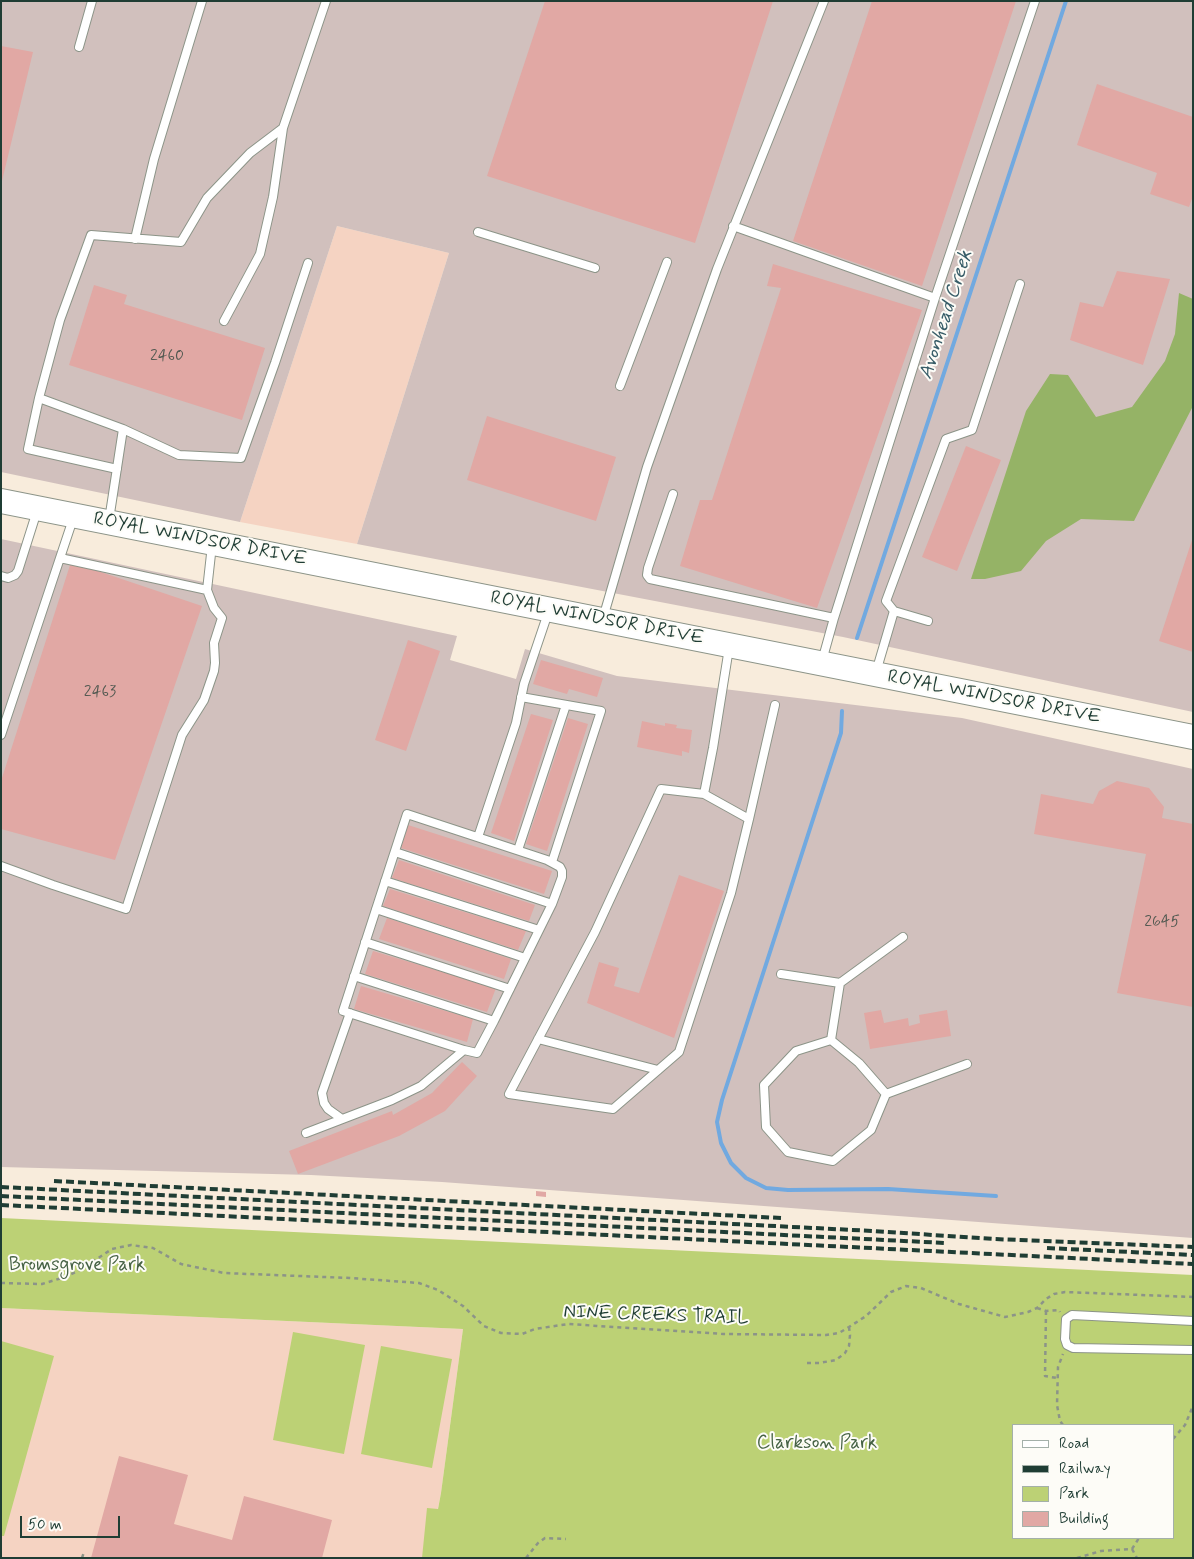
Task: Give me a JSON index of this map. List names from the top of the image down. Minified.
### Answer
{"streets":{"main road":["ROYAL WINDSOR DRIVE"],"path":["NINE CREEKS TRAIL"]},"water":["Avonhead Creek"],"parks":["Bromsgrove Park","Clarkson Park"],"house_numbers":["2460","2463","2645"],"legend":["Road","Railway","Park","Building"],"scale_bar":"50 m"}
